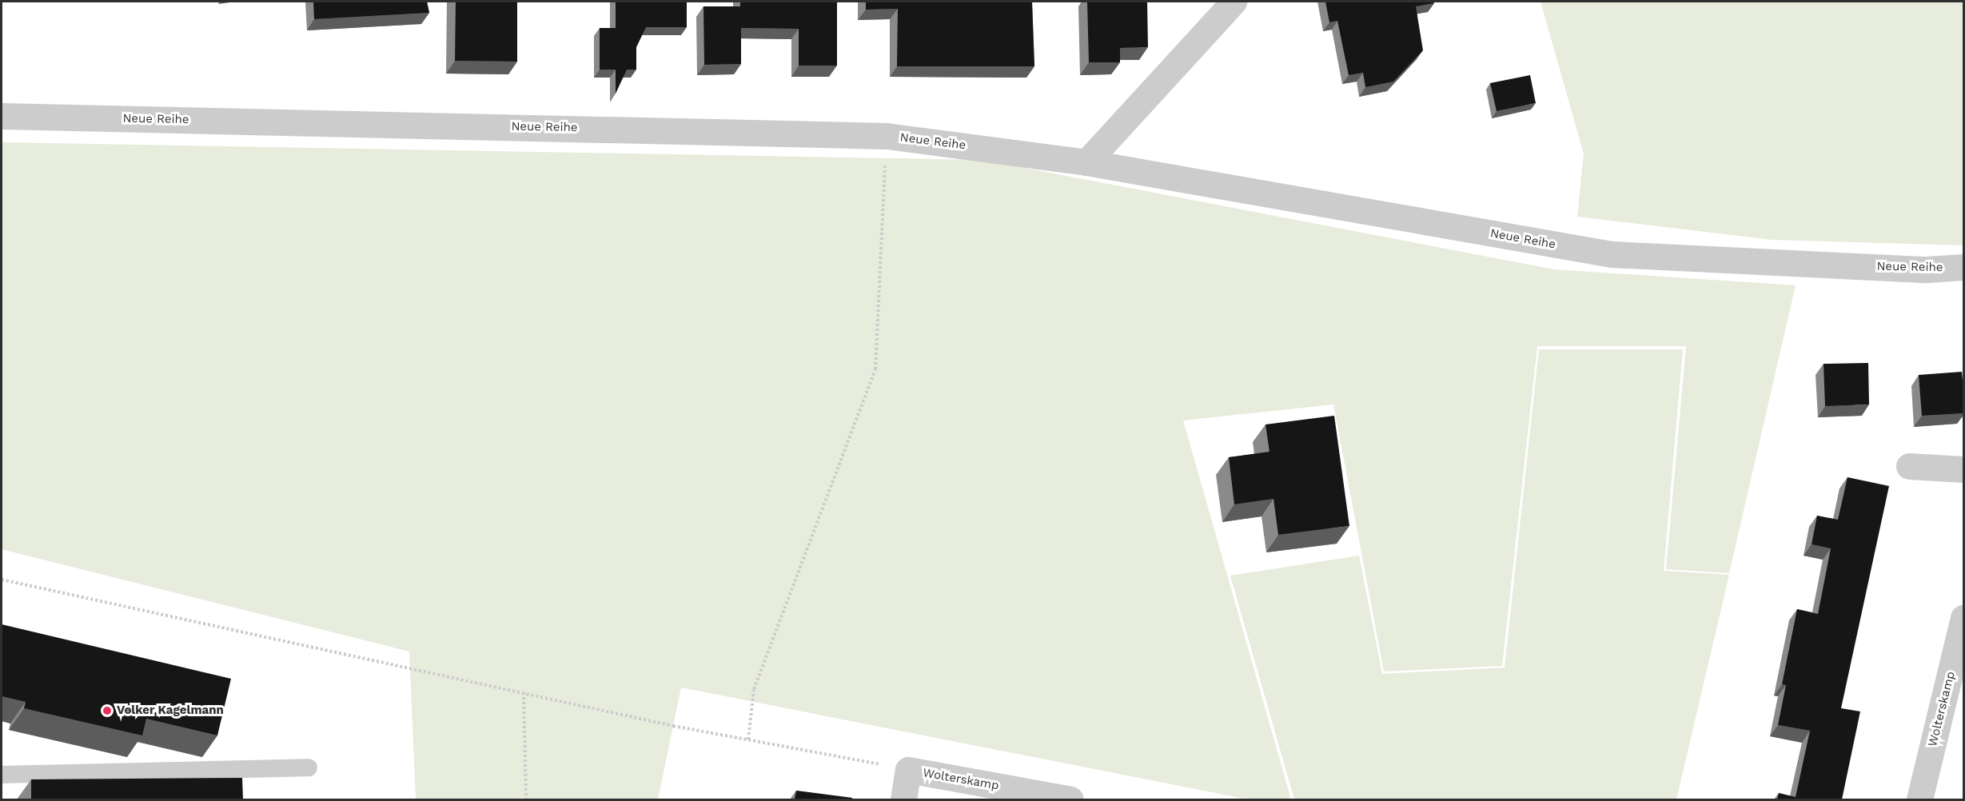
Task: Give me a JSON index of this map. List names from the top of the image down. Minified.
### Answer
{"streets":{"street":["Neue Reihe","Wolterskamp"]},"places":["Volker Kagelmann"]}
